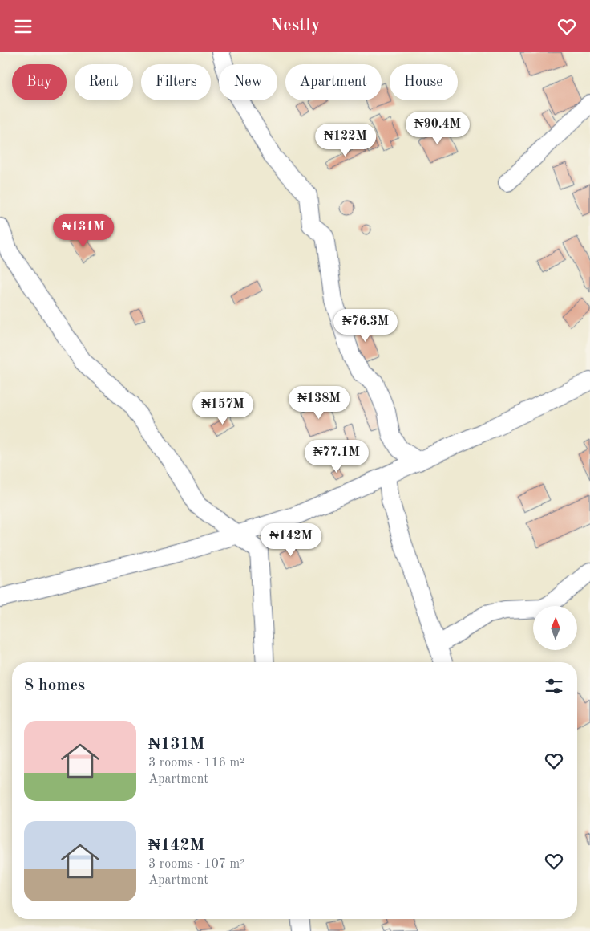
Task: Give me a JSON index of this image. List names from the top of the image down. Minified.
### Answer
{"north":"top","page":{"header":"Nestly","chip":["Buy","Rent","Filters","New","Apartment","House"],"price":["₦90.4M","₦122M","₦131M","₦76.3M","₦138M","₦157M","₦77.1M","₦142M"],"heading":"8 homes","list":[{"name":"₦131M","note":"3 rooms · 116 m² · Apartment"},{"name":"₦142M","note":"3 rooms · 107 m² · Apartment"}]}}
